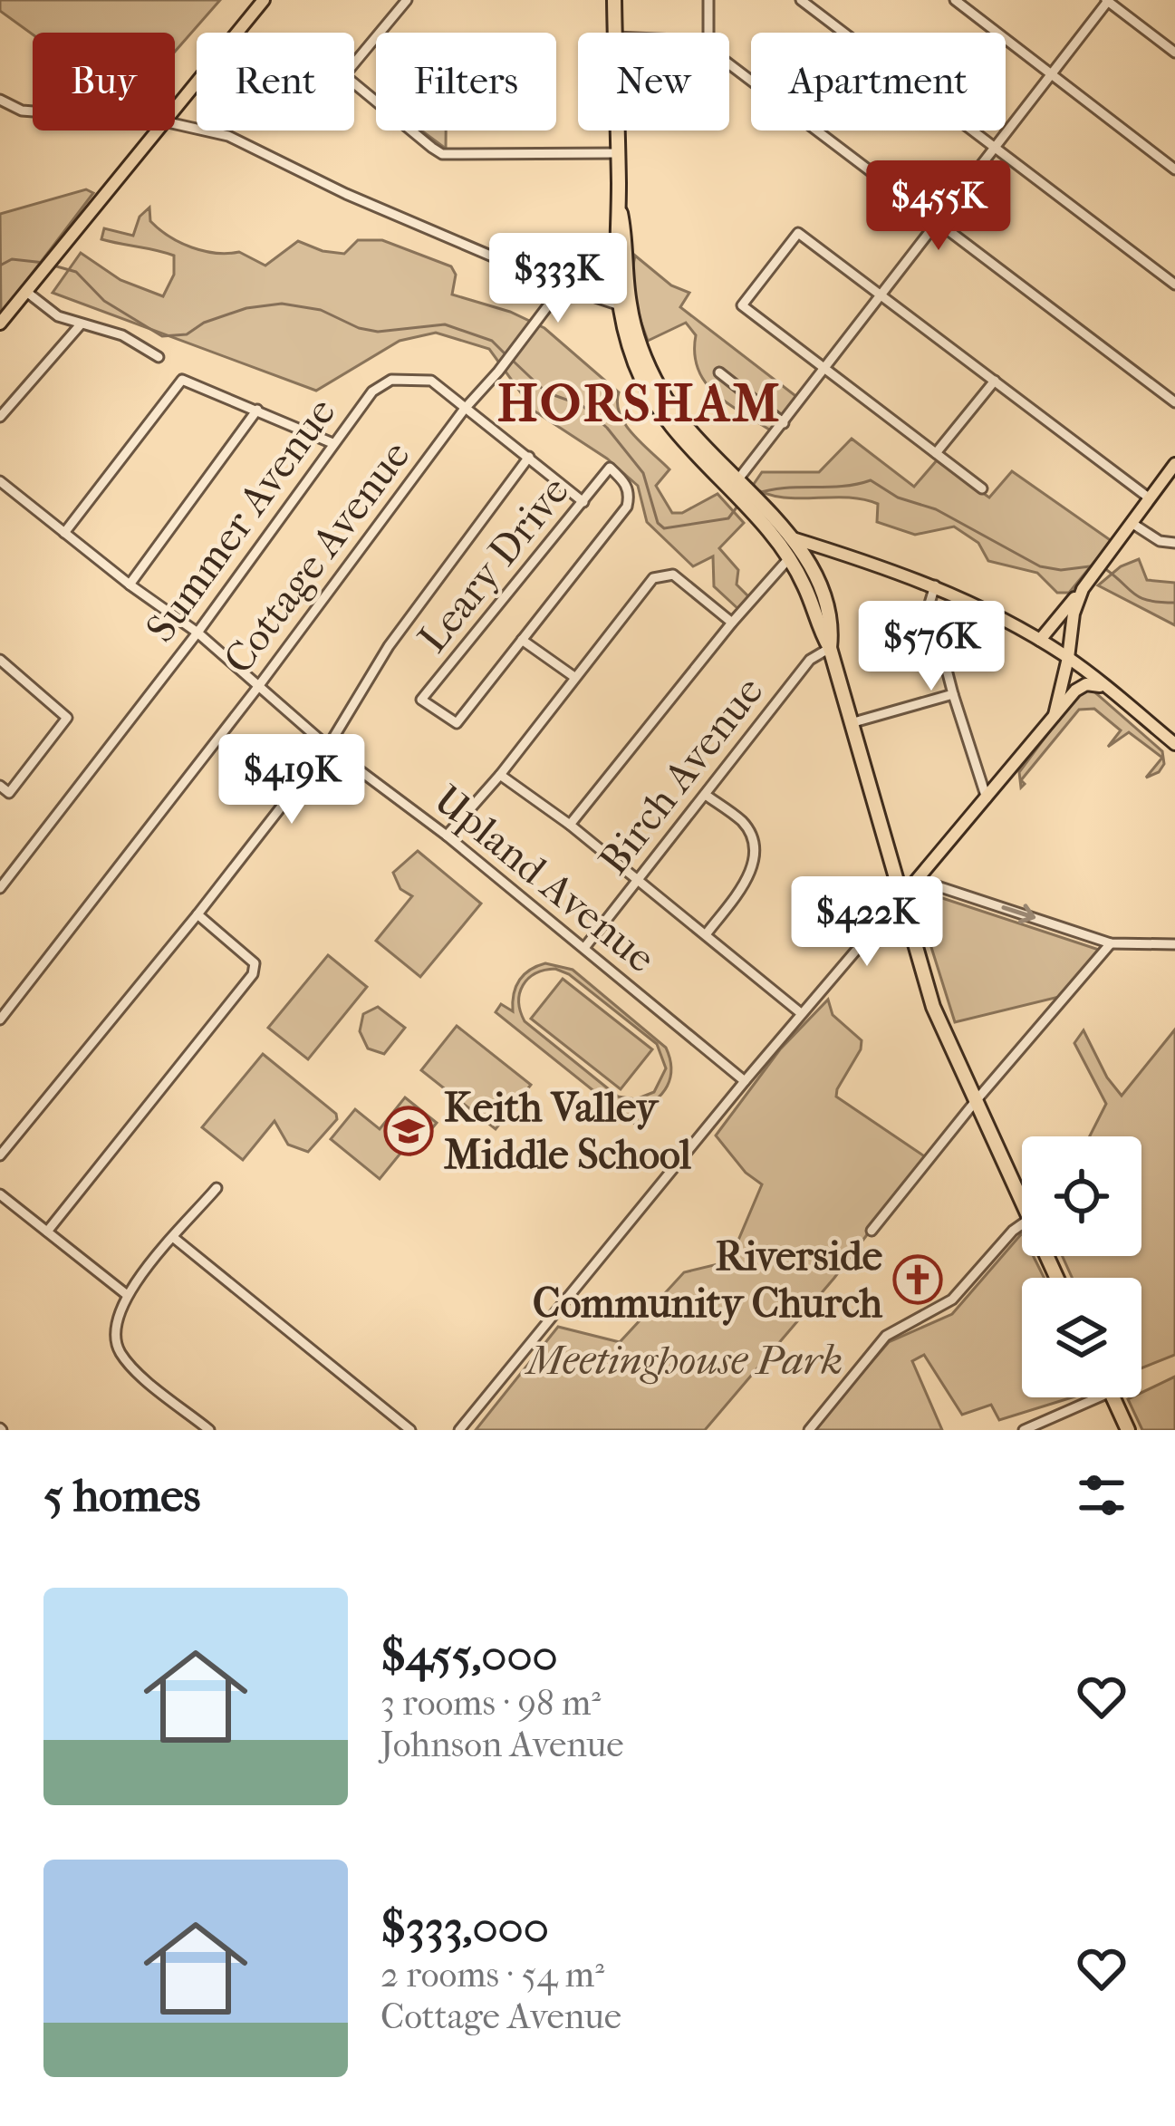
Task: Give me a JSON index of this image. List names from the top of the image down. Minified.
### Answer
{"streets":{"street":["Summer Avenue","Cottage Avenue","Leary Drive","Birch Avenue","Upland Avenue"]},"crossings":[["Summer Avenue","Cottage Avenue"],["Summer Avenue","Leary Drive"],["Summer Avenue","Upland Avenue"],["Cottage Avenue","Upland Avenue"],["Birch Avenue","Upland Avenue"]],"districts":["HORSHAM"],"parks":["Meetinghouse Park"],"places":{"school or university":["Keith Valley Middle School"],"church":["Riverside Community Church"]},"page":{"chip":["Buy","Rent","Filters","New","Apartment"],"price":["$455K","$333K","$576K","$419K","$422K"],"heading":"5 homes","list":[{"name":"$455,000","note":"3 rooms · 98 m² · Johnson Avenue"},{"name":"$333,000","note":"2 rooms · 54 m² · Cottage Avenue"}]}}
